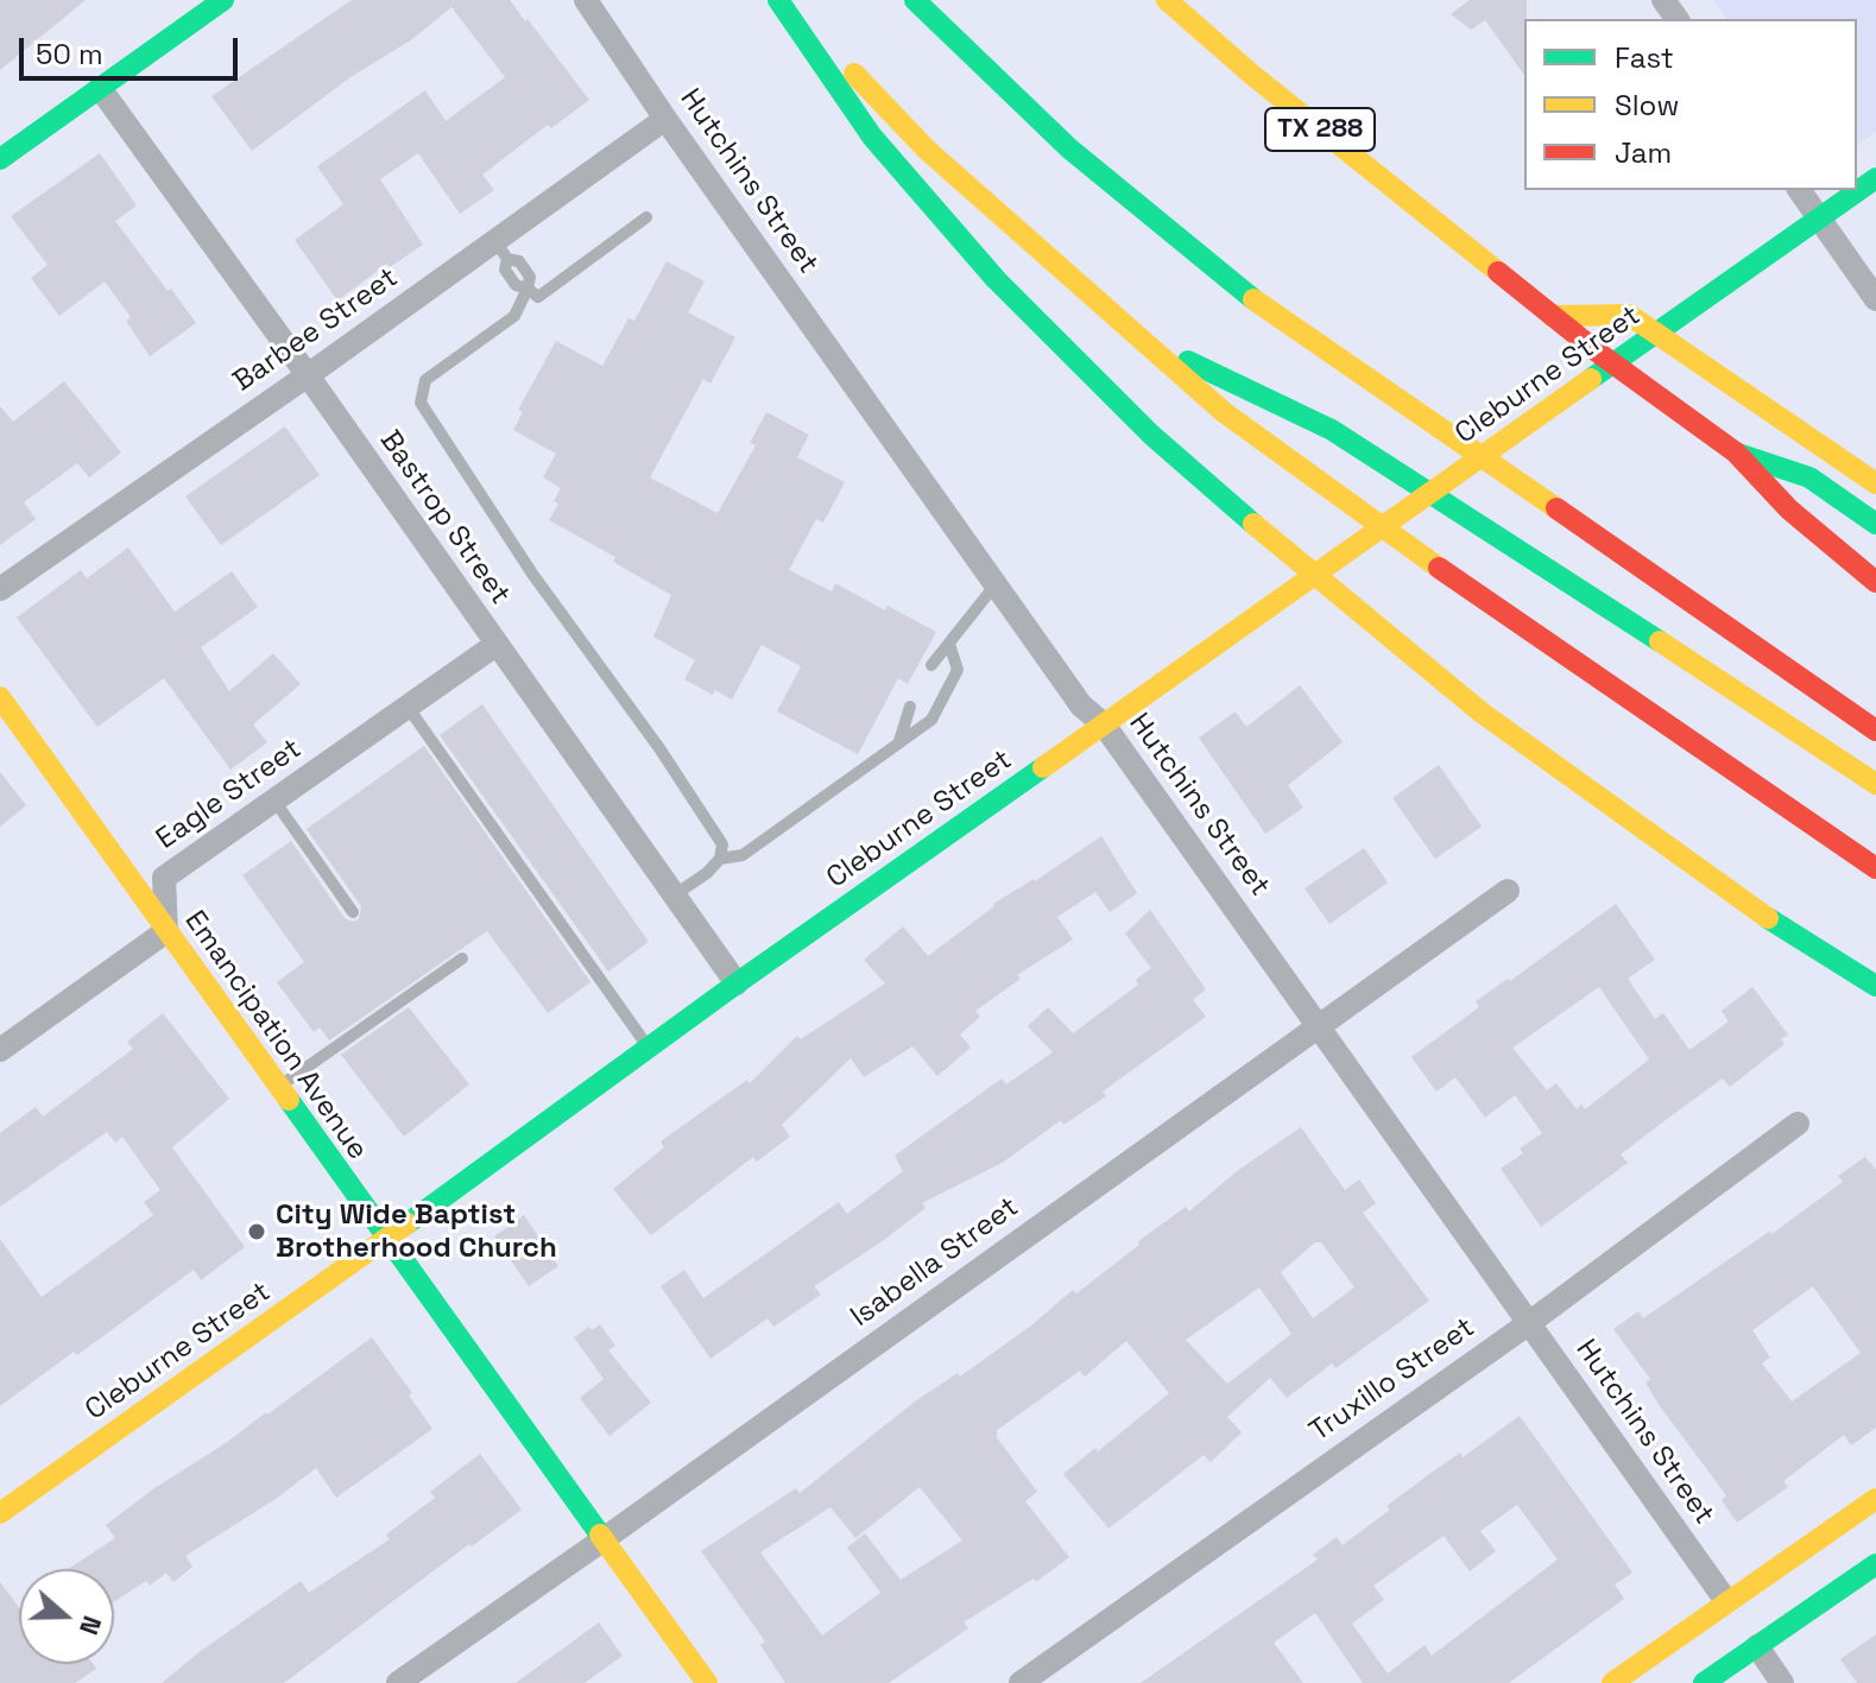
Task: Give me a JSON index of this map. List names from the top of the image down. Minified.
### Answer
{"streets":{"main road":["TX 288","Cleburne Street","Emancipation Avenue"],"street":["Hutchins Street","Barbee Street","Bastrop Street","Eagle Street","Isabella Street","Truxillo Street"]},"crossings":[["Hutchins Street","Barbee Street"],["Hutchins Street","Cleburne Street"],["Hutchins Street","Isabella Street"],["Hutchins Street","Truxillo Street"],["Barbee Street","Bastrop Street"],["Cleburne Street","Bastrop Street"],["Cleburne Street","Emancipation Avenue"],["Bastrop Street","Eagle Street"],["Eagle Street","Emancipation Avenue"],["Emancipation Avenue","Isabella Street"]],"places":["City Wide Baptist Brotherhood Church"],"legend":["Fast","Slow","Jam"],"scale_bar":"50 m","north":"right"}
